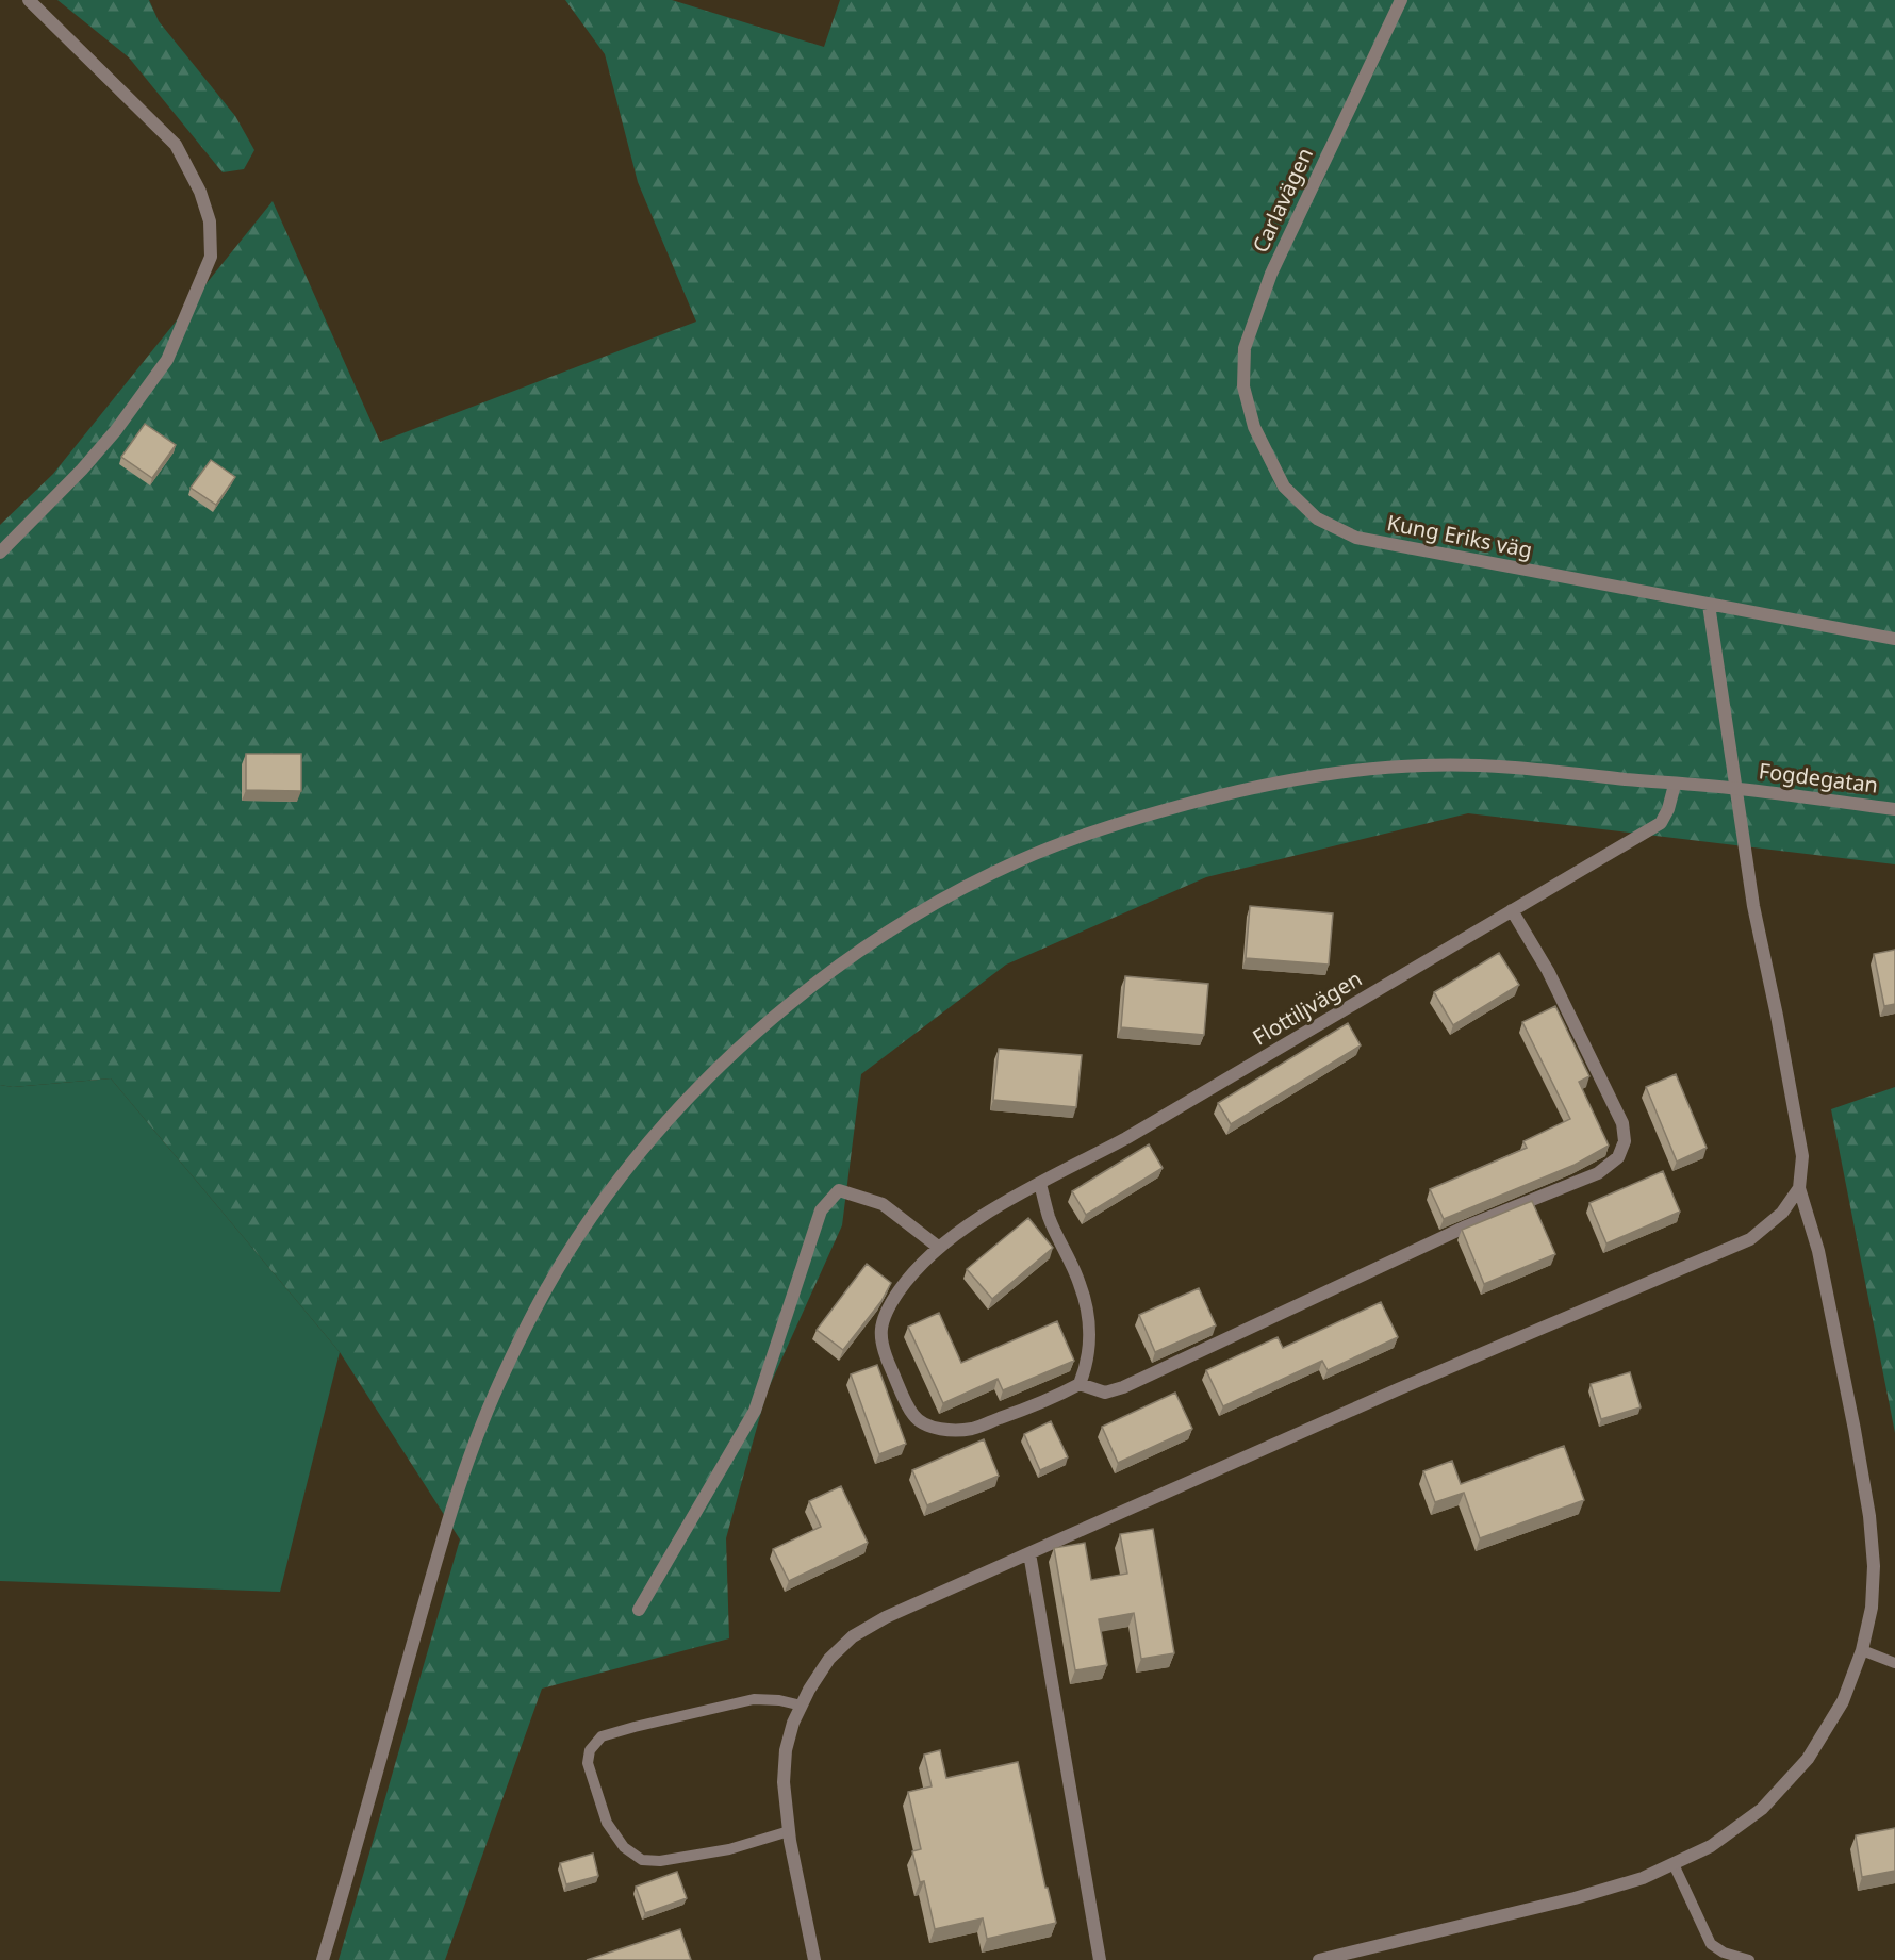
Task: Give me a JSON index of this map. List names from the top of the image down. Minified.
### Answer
{"streets":{"street":["Carlavägen","Kung Eriks väg","Fogdegatan","Flottiljvägen"]},"crossings":[["Carlavägen","Kung Eriks väg"],["Fogdegatan","Flottiljvägen"]]}
